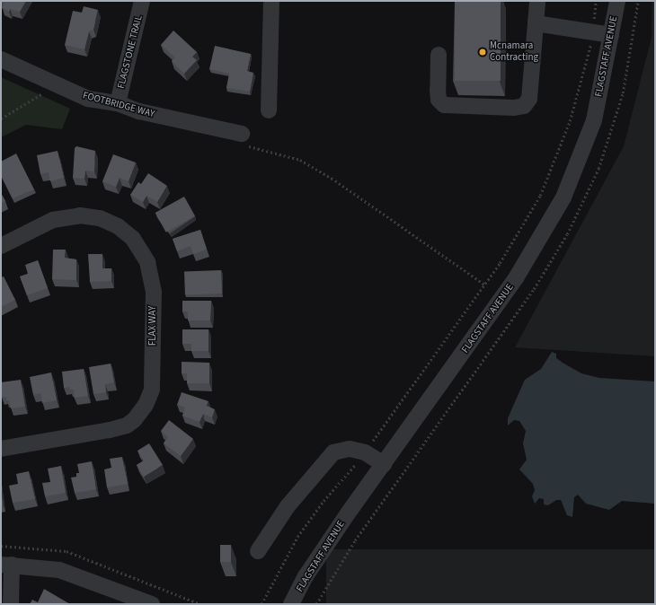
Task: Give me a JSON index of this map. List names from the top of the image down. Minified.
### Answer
{"streets":{"street":["FLAGSTONE TRAIL","FLAGSTAFF AVENUE","FOOTBRIDGE WAY","FLAX WAY"]},"crossings":[["FLAGSTONE TRAIL","FOOTBRIDGE WAY"]],"places":["Mcnamara Contracting"]}
